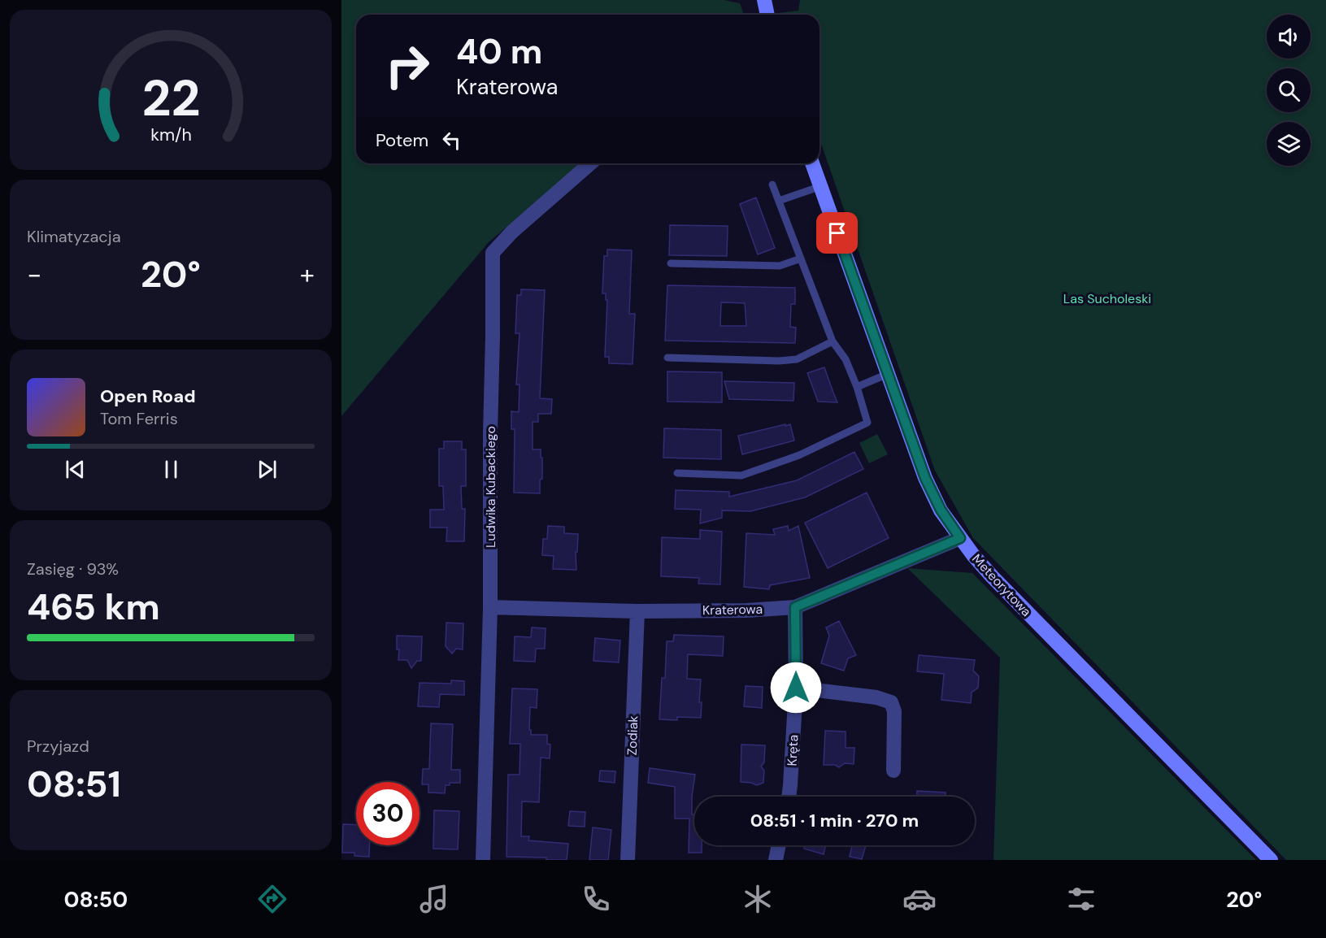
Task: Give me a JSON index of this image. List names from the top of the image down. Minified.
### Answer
{"streets":{"street":["Ludwika Kubackiego","Meteorytowa","Kraterowa","Zodiak","Kręta"]},"crossings":[["Ludwika Kubackiego","Kraterowa"],["Meteorytowa","Kraterowa"],["Kraterowa","Zodiak"],["Kraterowa","Kręta"]],"parks":["Las Sucholeski"],"page":{"turn":["40 m","Kraterowa"],"then":"Potem","tile":["Klimatyzacja",["Zasięg · 93%","465 km"],["Przyjazd","08:51"]],"heat":["−","20°","+"],"song":["Open Road","Tom Ferris"],"limit":"30","trip":"08:51 · 1 min · 270 m","tabs":["08:50","20°"],"gauge":["22","km/h"]}}
